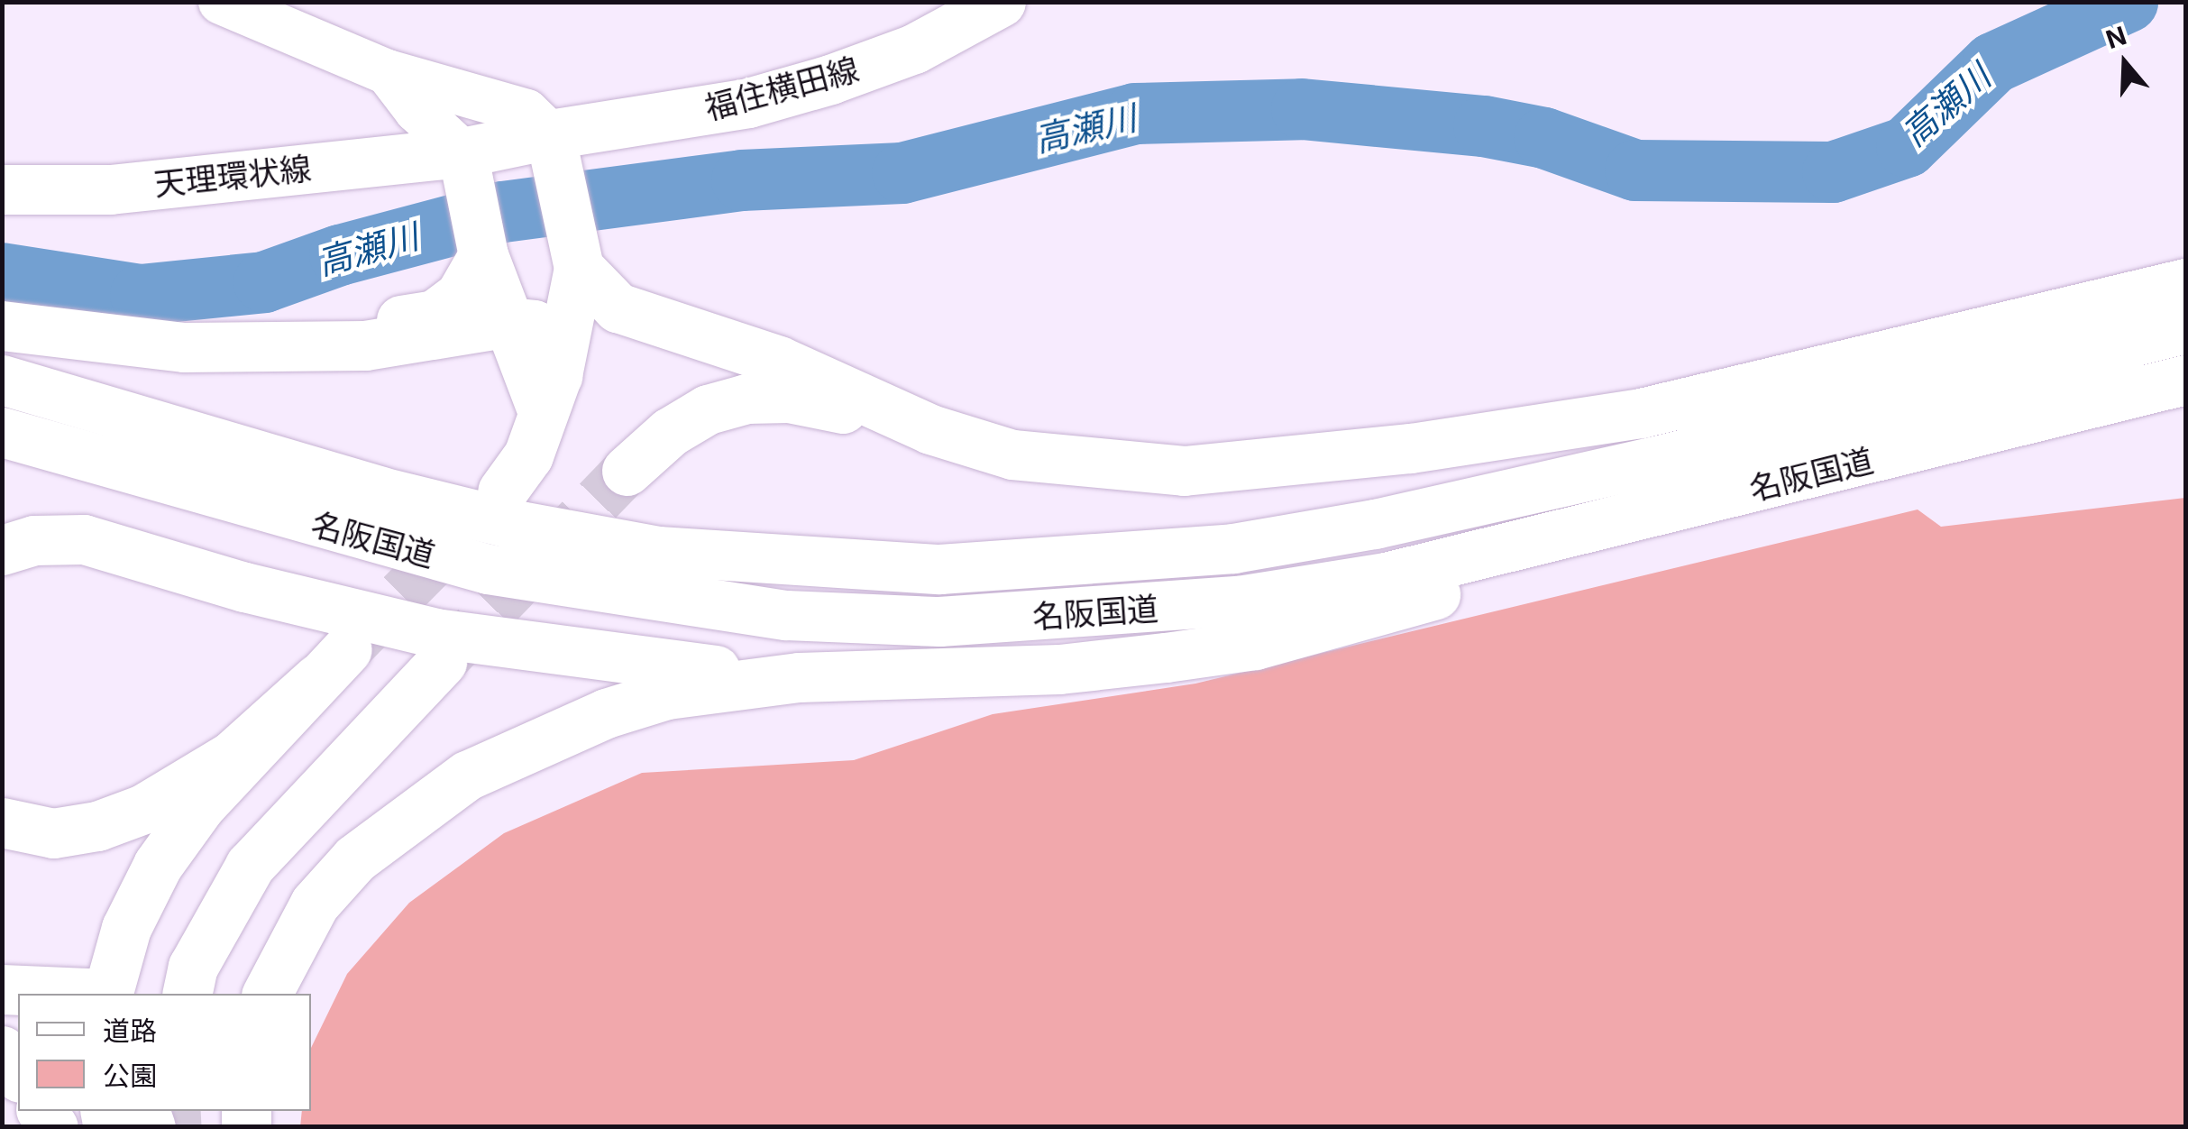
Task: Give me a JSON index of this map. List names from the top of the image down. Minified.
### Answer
{"streets":{"main road":["福住横田線","天理環状線","名阪国道"]},"crossings":[["福住横田線","天理環状線"]],"water":["高瀬川"],"legend":["道路","公園"],"north":"top"}
